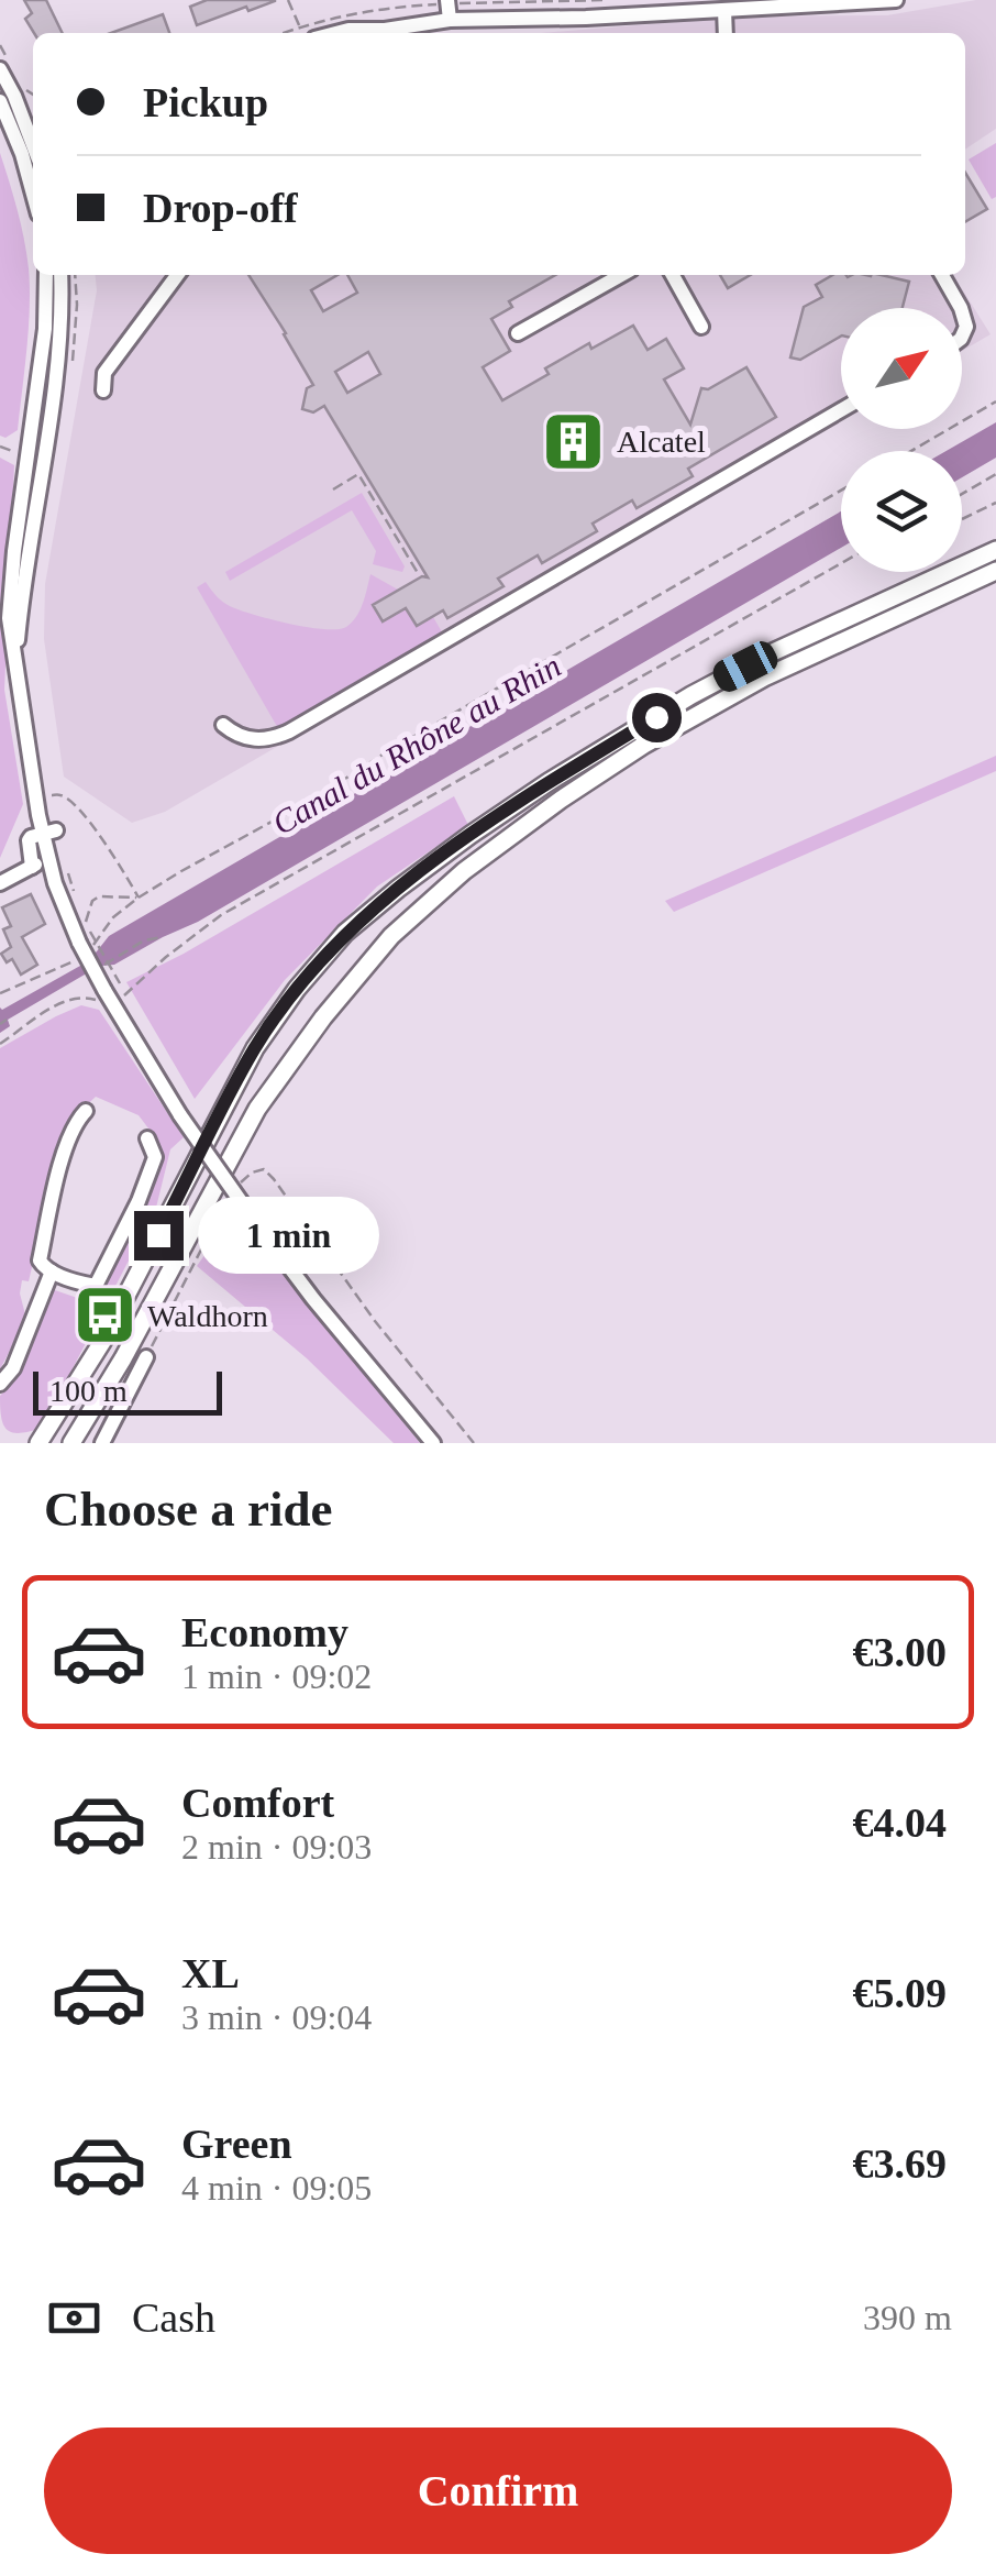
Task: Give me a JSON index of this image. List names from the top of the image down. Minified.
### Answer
{"water":["Canal du Rhône au Rhin"],"places":{"building":["Alcatel"],"bus stop":["Waldhorn"]},"scale_bar":"100 m","north":"top right","page":{"banner":["Pickup","Drop-off"],"bubble":"1 min","scale":"100 m","heading":"Choose a ride","list":[{"name":"Economy","note":"1 min · 09:02","value":"€3.00"},{"name":"Comfort","note":"2 min · 09:03","value":"€4.04"},{"name":"XL","note":"3 min · 09:04","value":"€5.09"},{"name":"Green","note":"4 min · 09:05","value":"€3.69"}],"pay":["Cash","390 m"],"buttons":"Confirm"}}
